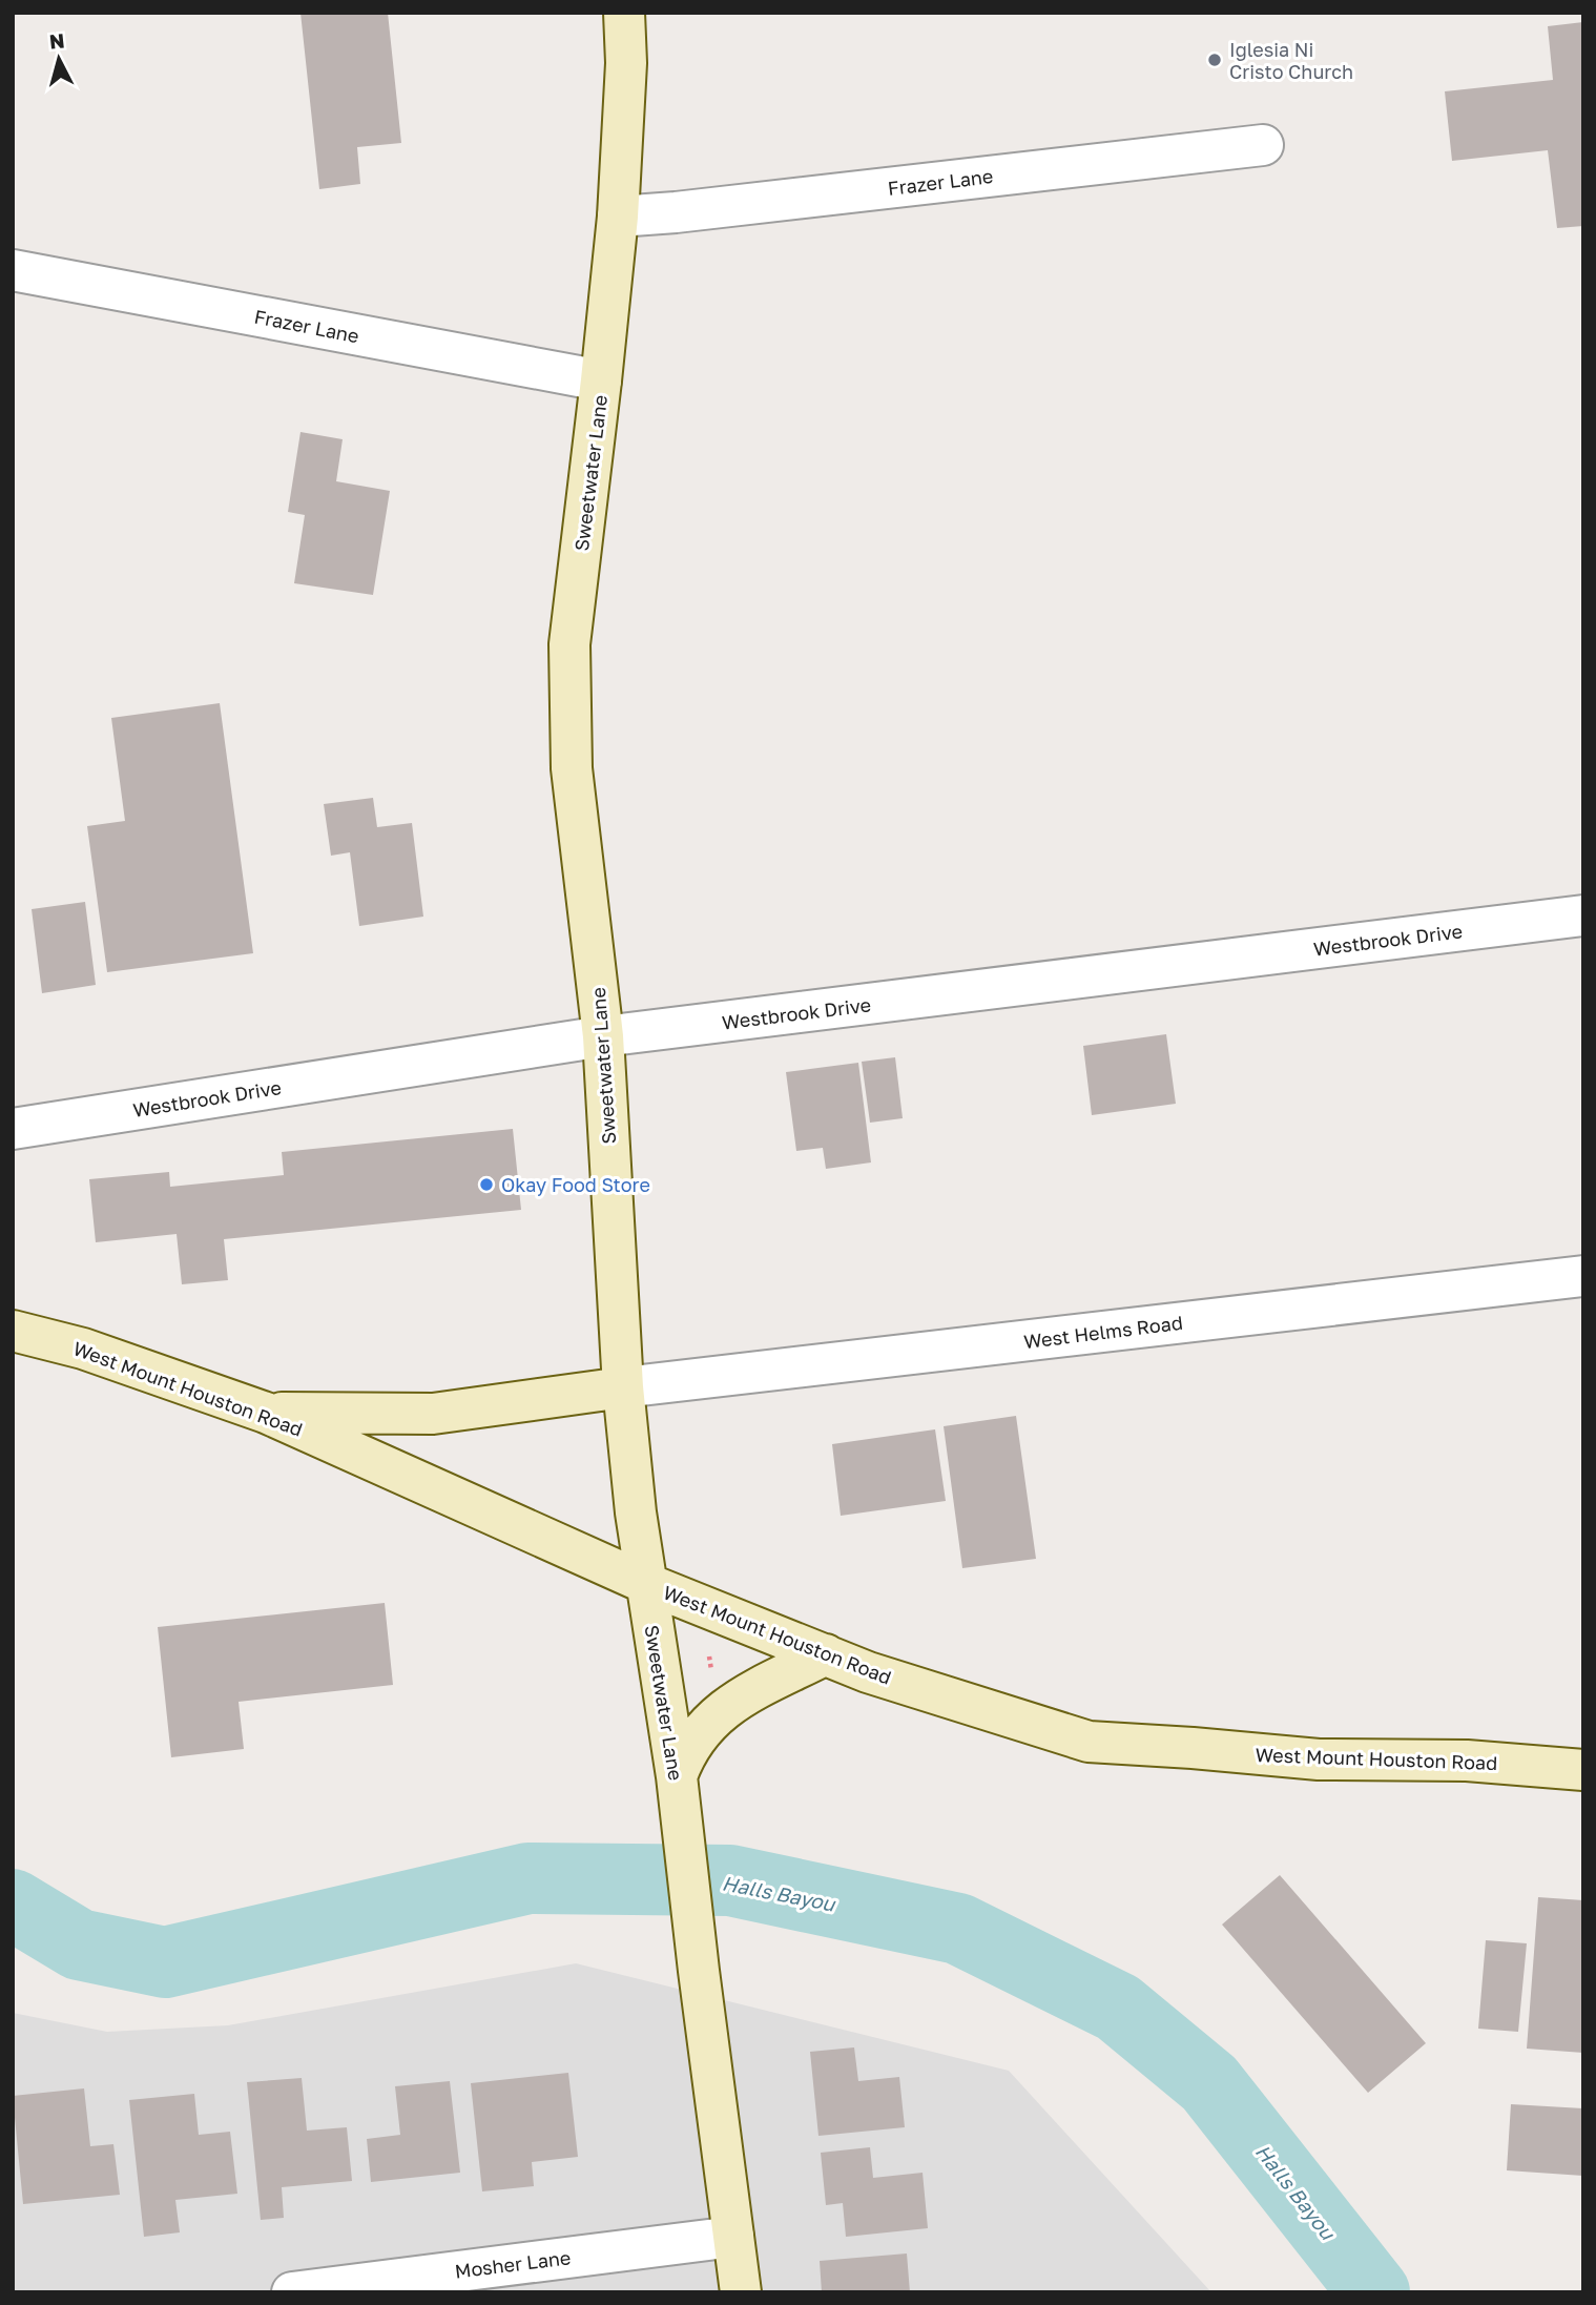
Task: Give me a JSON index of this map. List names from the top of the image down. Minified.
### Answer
{"streets":{"street":["Frazer Lane","Sweetwater Lane","Westbrook Drive","West Helms Road","West Mount Houston Road","Mosher Lane"]},"crossings":[["Frazer Lane","Sweetwater Lane"],["Sweetwater Lane","Westbrook Drive"],["Sweetwater Lane","West Helms Road"],["Sweetwater Lane","West Mount Houston Road"],["Sweetwater Lane","Mosher Lane"]],"water":["Halls Bayou"],"places":["Iglesia Ni Cristo Church","Okay Food Store"],"north":"top"}
